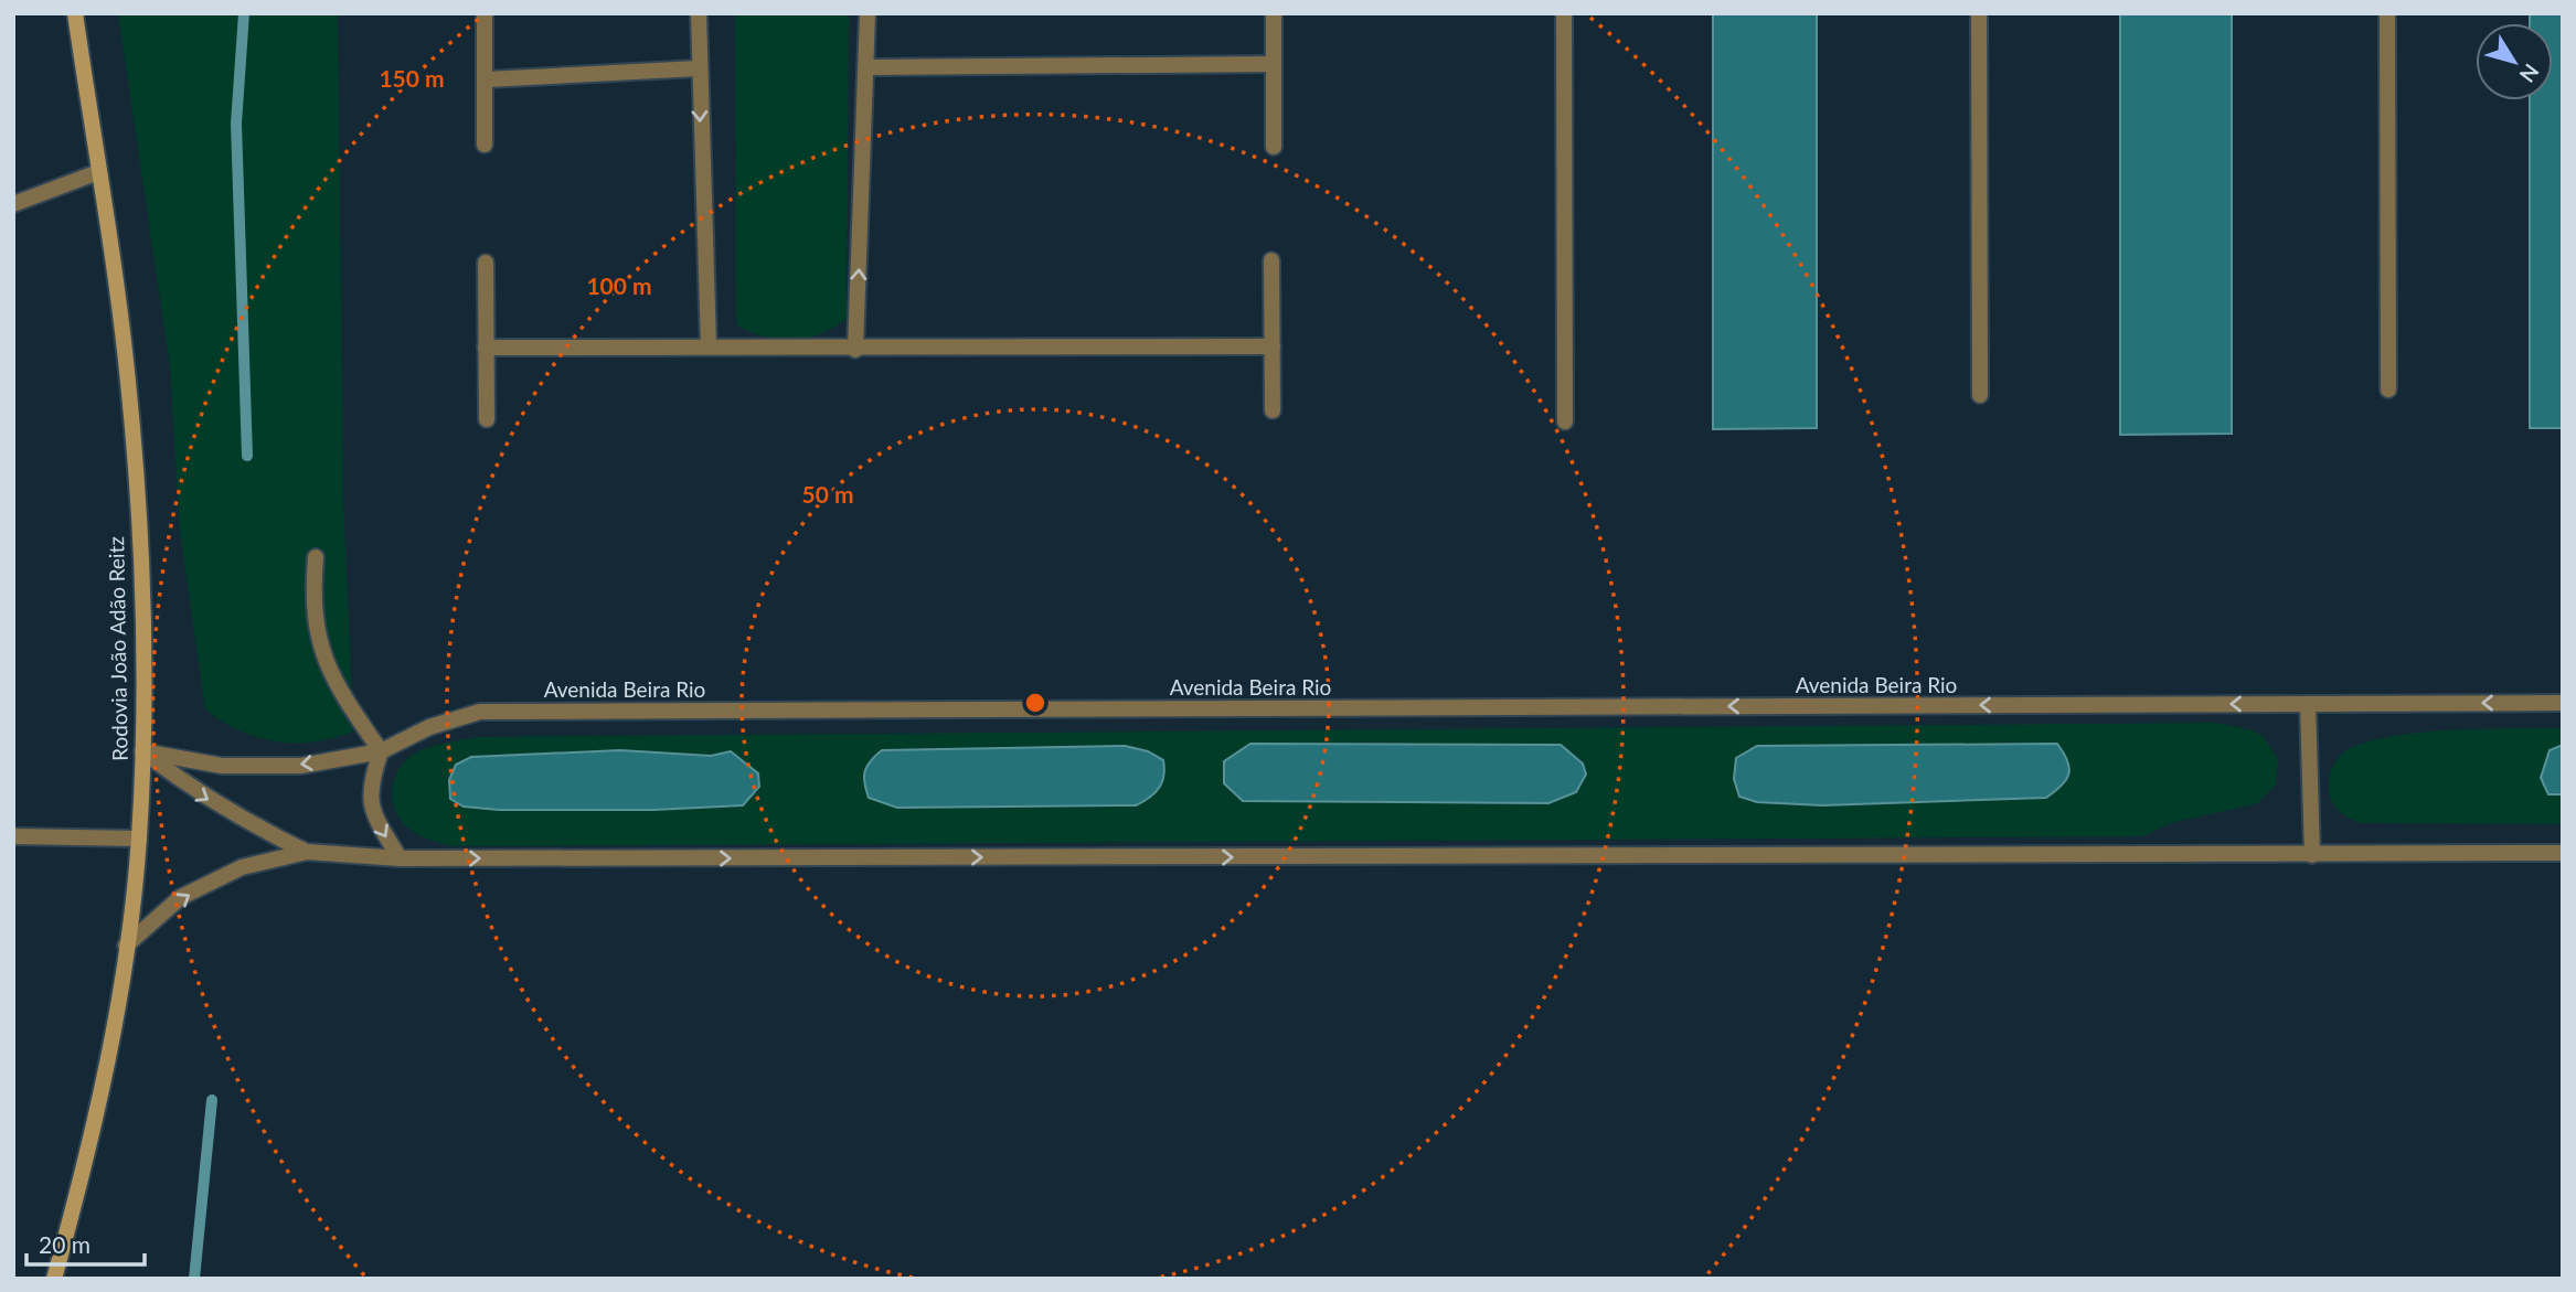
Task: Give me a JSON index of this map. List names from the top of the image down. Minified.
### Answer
{"streets":{"main road":["Rodovia João Adão Reitz"],"street":["Avenida Beira Rio"]},"crossings":[["Rodovia João Adão Reitz","Avenida Beira Rio"]],"one_way":["Avenida Beira Rio"],"scale_bar":"20 m","north":"bottom right","rings":["150 m","100 m","50 m"]}
